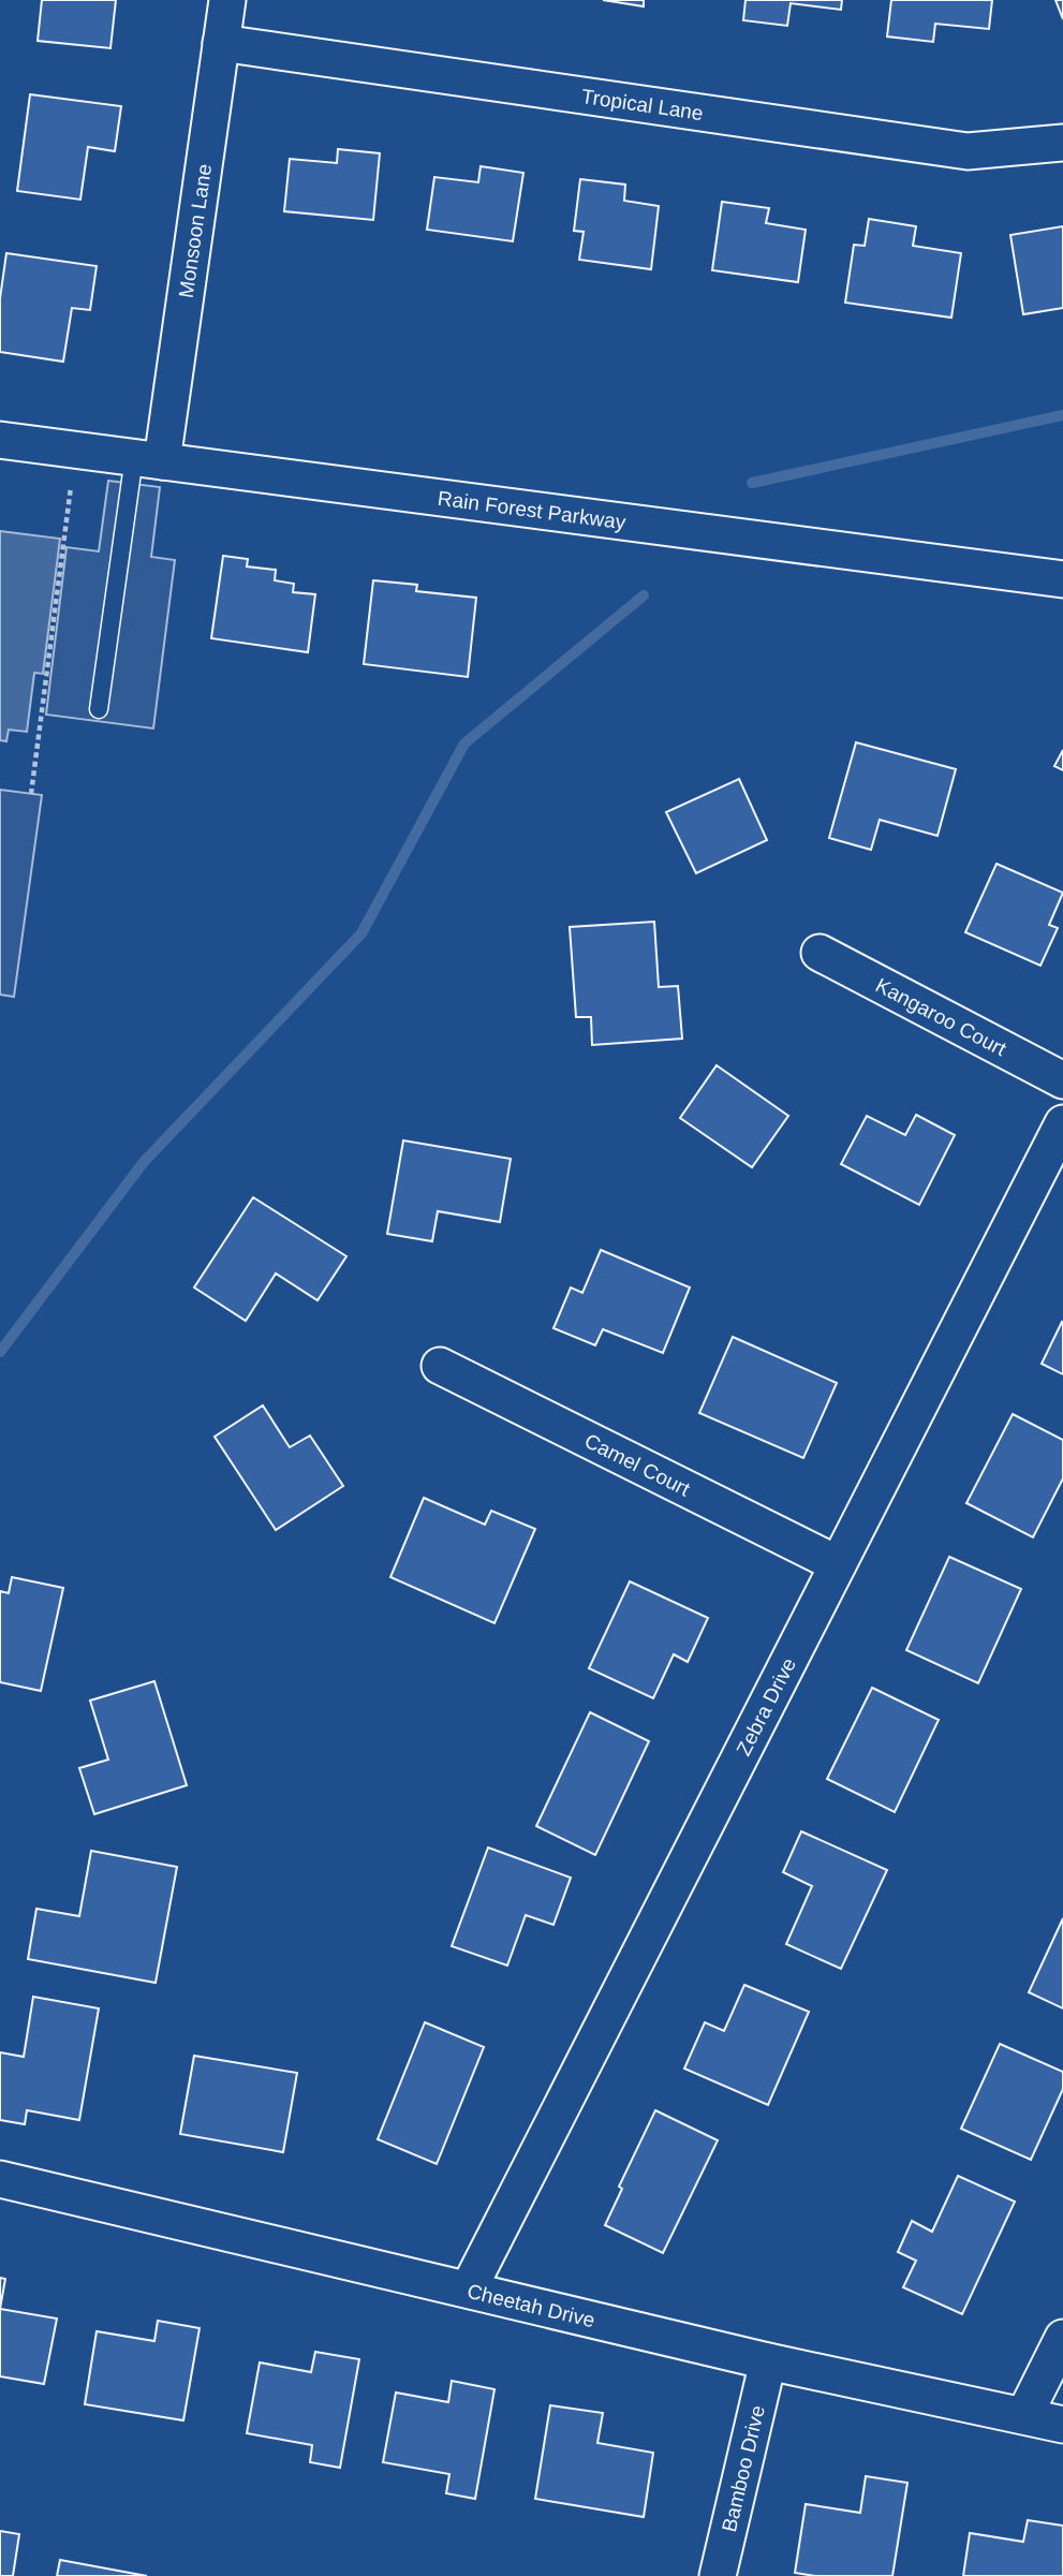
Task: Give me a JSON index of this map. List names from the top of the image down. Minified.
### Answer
{"streets":{"street":["Tropical Lane","Monsoon Lane","Rain Forest Parkway","Kangaroo Court","Camel Court","Zebra Drive","Cheetah Drive","Bamboo Drive"]},"crossings":[["Tropical Lane","Monsoon Lane"],["Monsoon Lane","Rain Forest Parkway"],["Camel Court","Zebra Drive"],["Zebra Drive","Cheetah Drive"],["Cheetah Drive","Bamboo Drive"]]}
